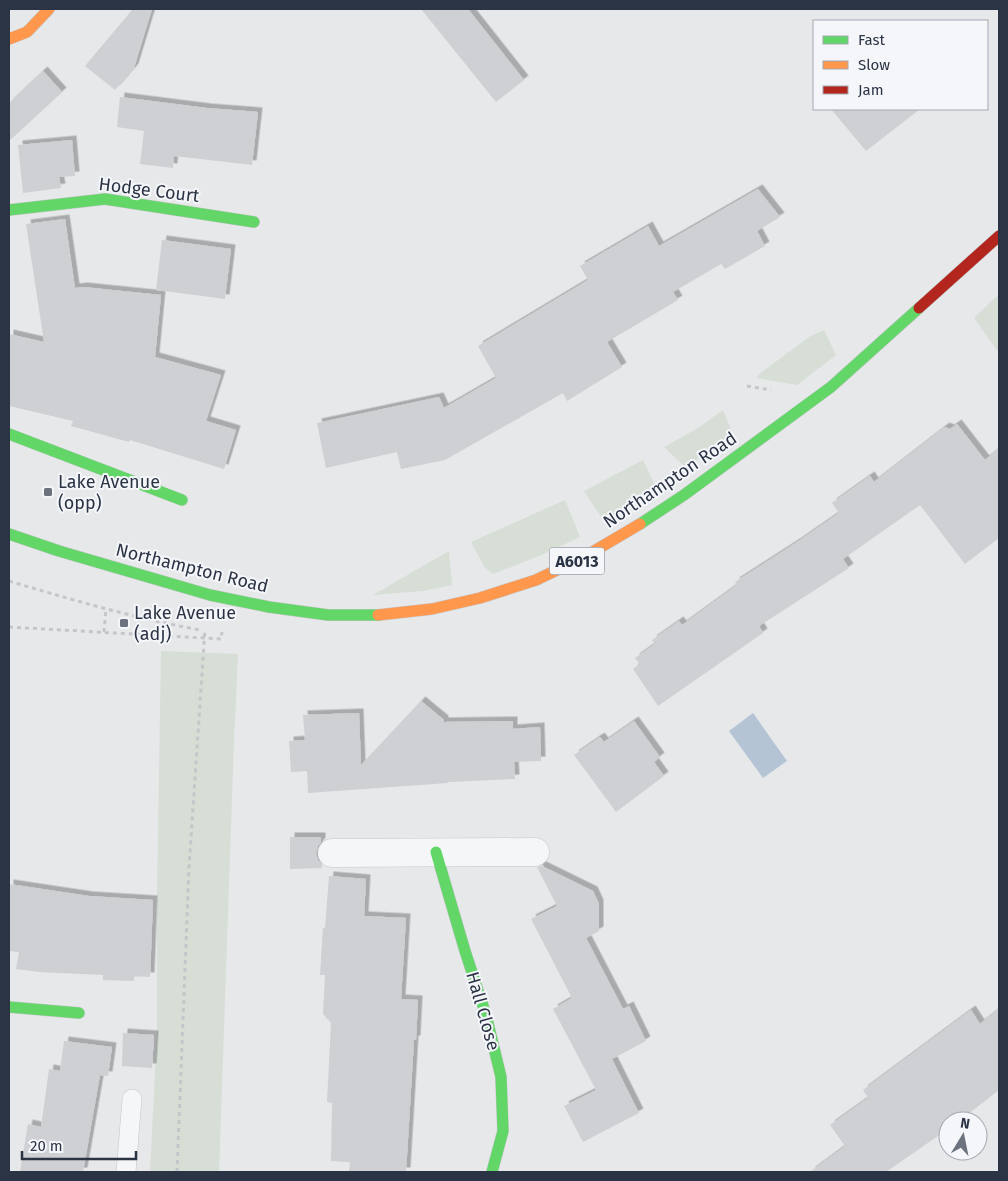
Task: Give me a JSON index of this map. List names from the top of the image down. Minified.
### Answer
{"streets":{"main road":["Hodge Court","Northampton Road","A6013","Hall Close"]},"places":{"transit":["Lake Avenue (opp)","Lake Avenue (adj)"]},"legend":["Fast","Slow","Jam"],"scale_bar":"20 m","north":"top"}
